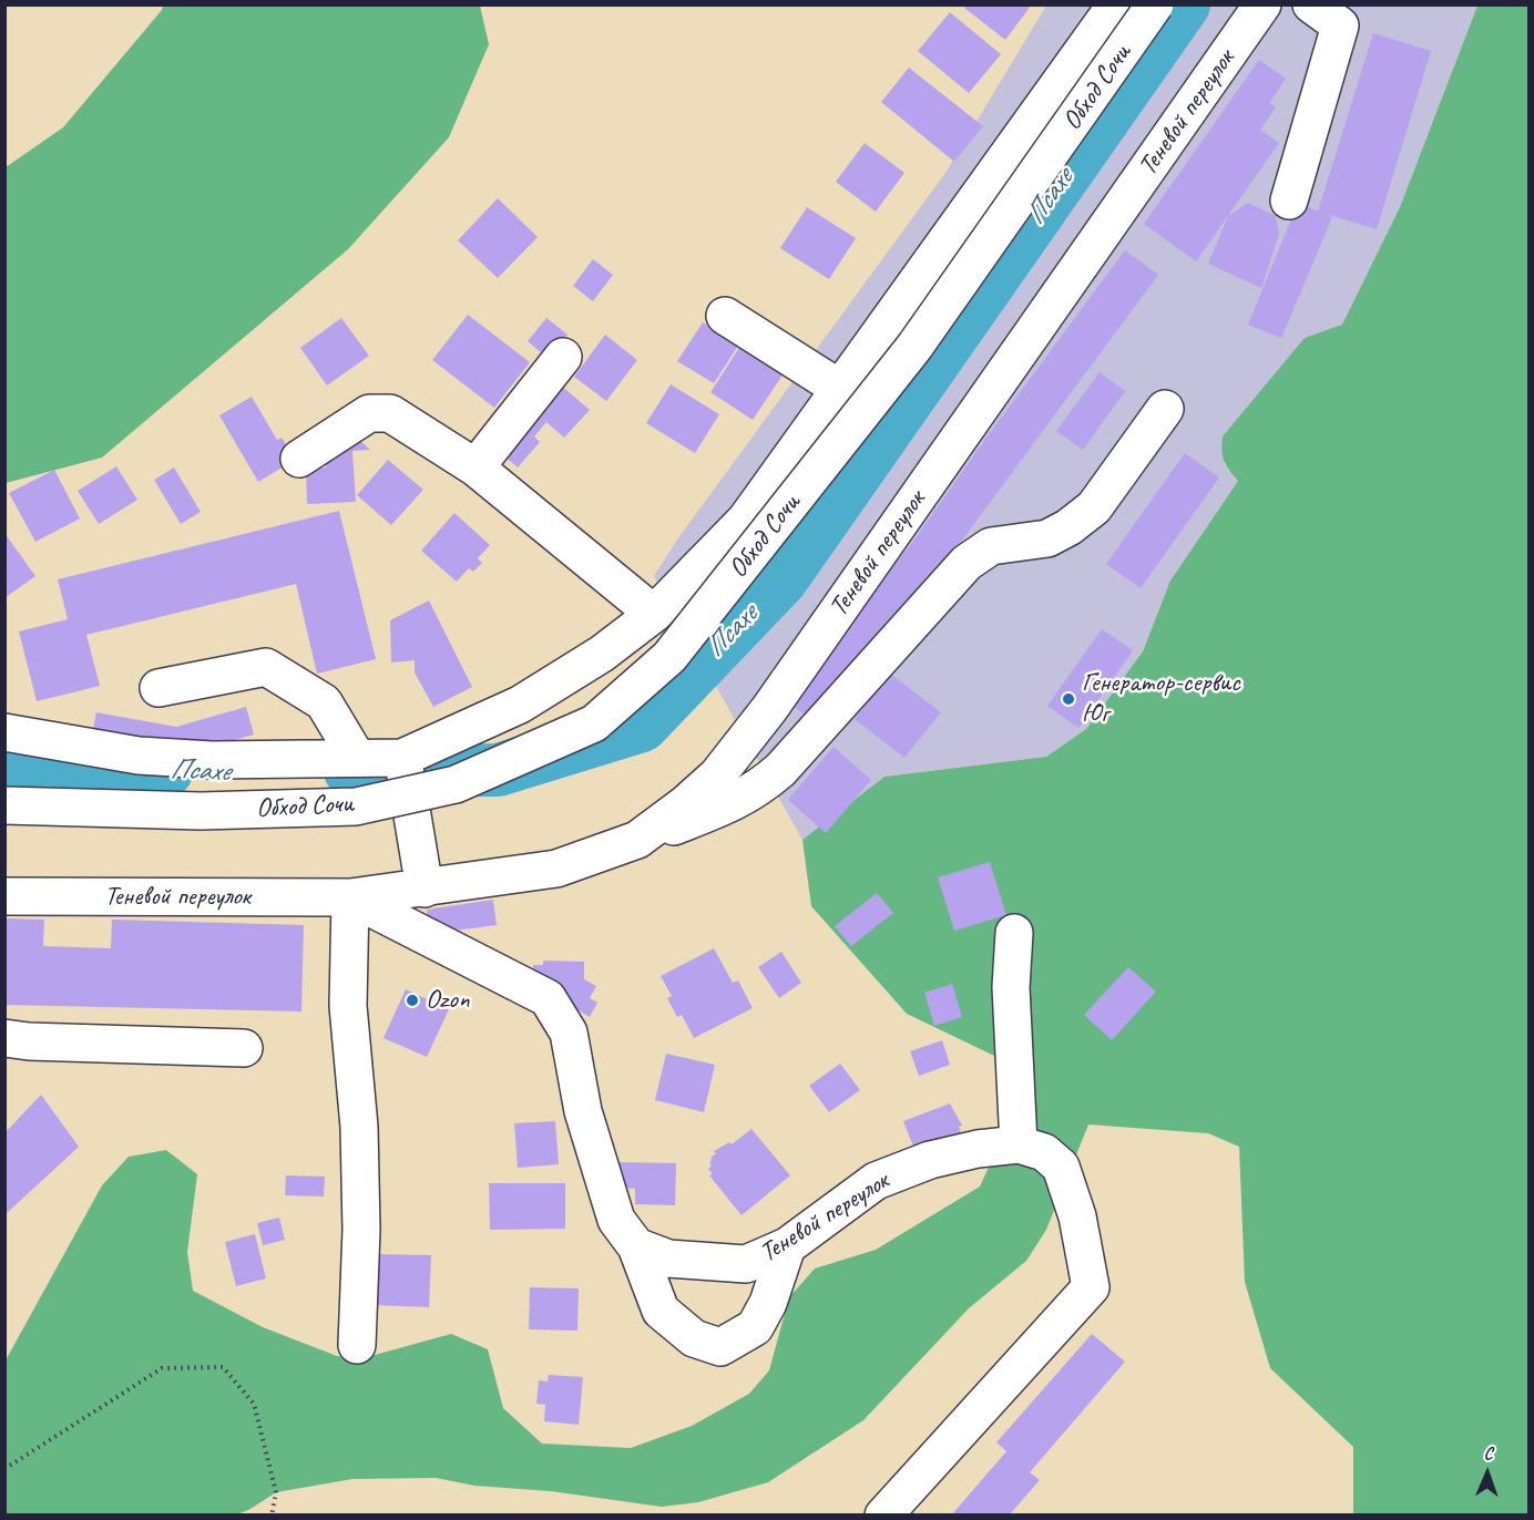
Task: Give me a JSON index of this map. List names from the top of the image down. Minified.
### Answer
{"streets":{"main road":["Обход Сочи","Теневой переулок"]},"water":["Псахе"],"places":["Генератор-сервис Юг","Ozon"],"north":"top"}
